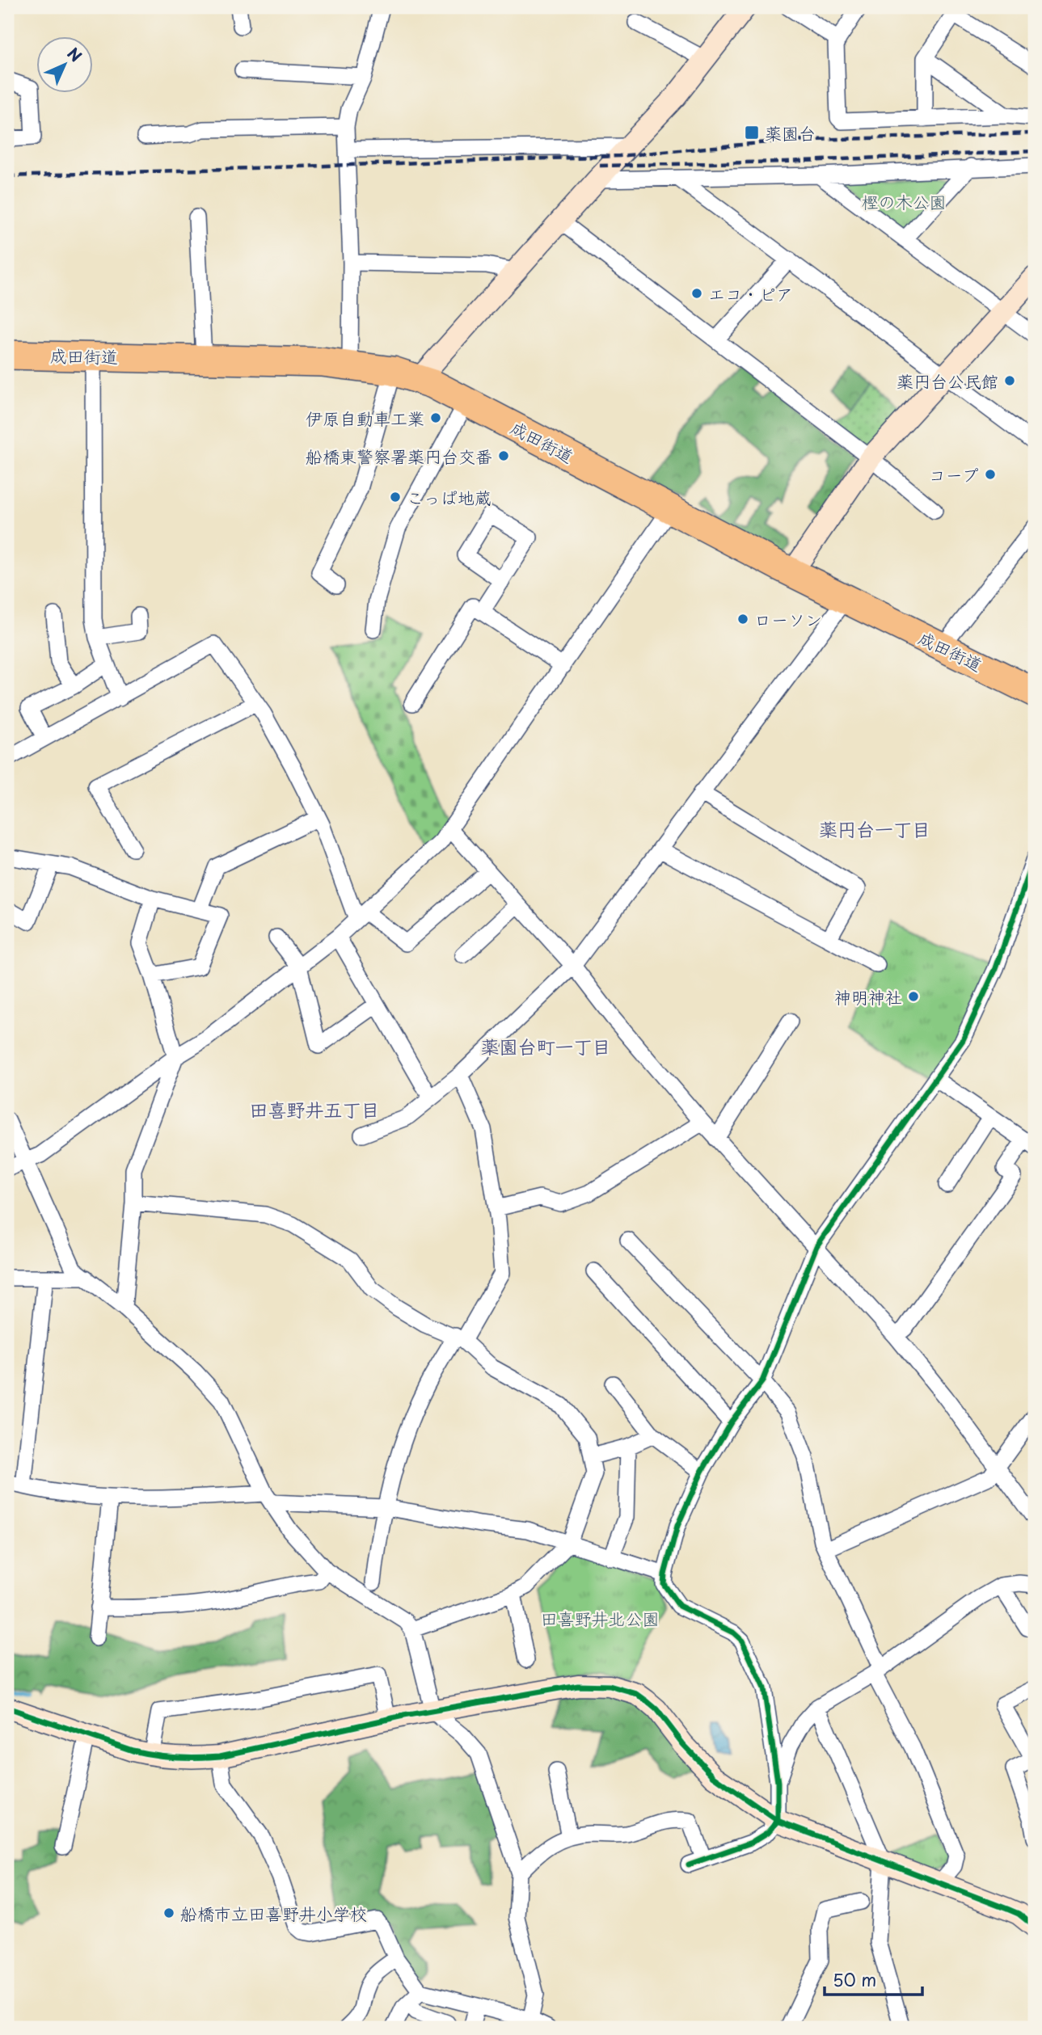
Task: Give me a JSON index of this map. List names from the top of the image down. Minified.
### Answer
{"streets":{"highway":["成田街道"]},"districts":["薬円台一丁目","薬園台町一丁目","田喜野井五丁目"],"parks":["樫の木公園","田喜野井北公園"],"places":{"transit":["薬園台"],"other":["エコ・ピア","薬円台公民館","伊原自動車工業","船橋東警察署薬円台交番","コープ","こっぱ地蔵","ローソン","神明神社","船橋市立田喜野井小学校"]},"scale_bar":"50 m","north":"top right"}
